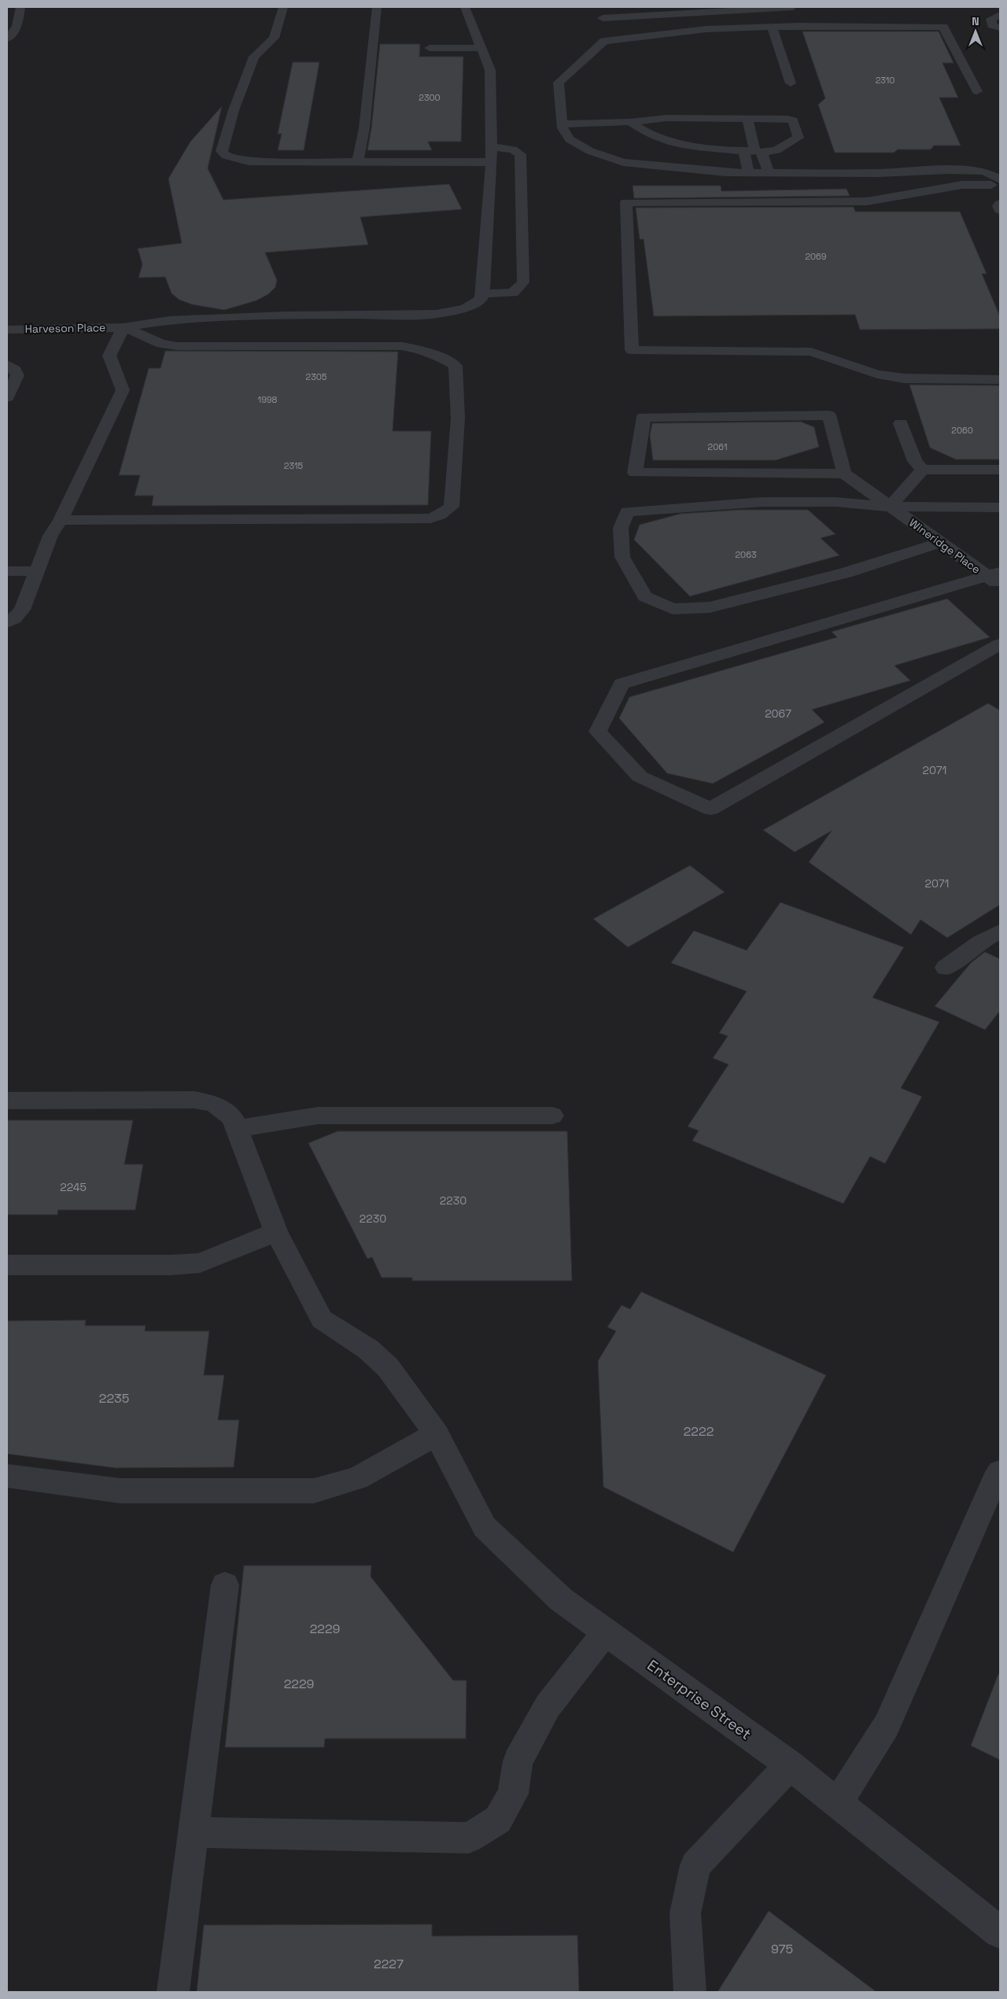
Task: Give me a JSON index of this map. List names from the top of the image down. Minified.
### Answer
{"streets":{"street":["Harveson Place","Wineridge Place","Enterprise Street"]},"house_numbers":["2310","2300","2069","2305","1998","2060","2061","2315","2063","2067","2071","2071","2245","2230","2230","2235","2222","2229","2229","975","2227"],"north":"top"}
